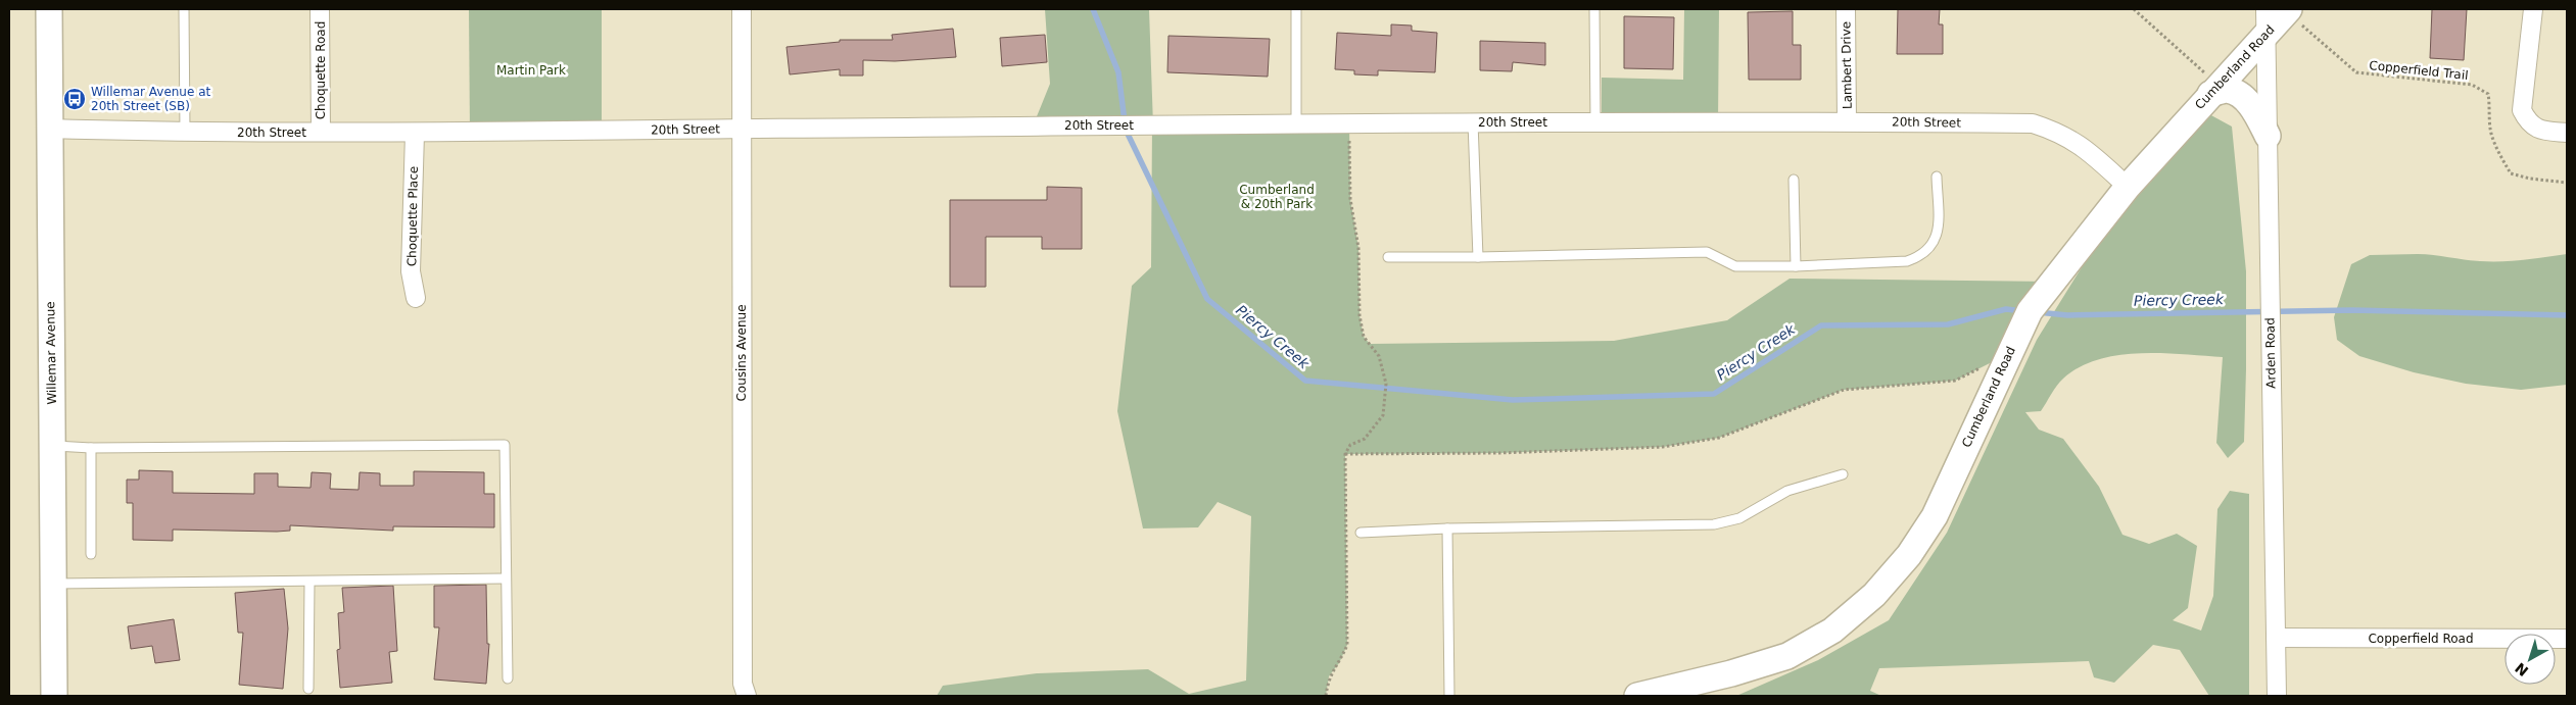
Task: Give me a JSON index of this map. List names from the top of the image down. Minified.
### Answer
{"streets":{"street":["Lambert Drive","Cumberland Road","Choquette Road","20th Street","Choquette Place","Willemar Avenue","Cousins Avenue","Arden Road","Copperfield Road"],"path":["Copperfield Trail"]},"crossings":[["Lambert Drive","20th Street"],["Cumberland Road","Copperfield Trail"],["Cumberland Road","20th Street"],["Cumberland Road","Arden Road"],["Choquette Road","20th Street"],["Copperfield Trail","Arden Road"],["20th Street","Choquette Place"],["20th Street","Willemar Avenue"],["20th Street","Cousins Avenue"],["Arden Road","Copperfield Road"]],"water":["Piercy Creek"],"parks":["Martin Park","Cumberland & 20th Park"],"places":{"bus stop":["Willemar Avenue at 20th Street (SB)"]},"north":"bottom left"}
